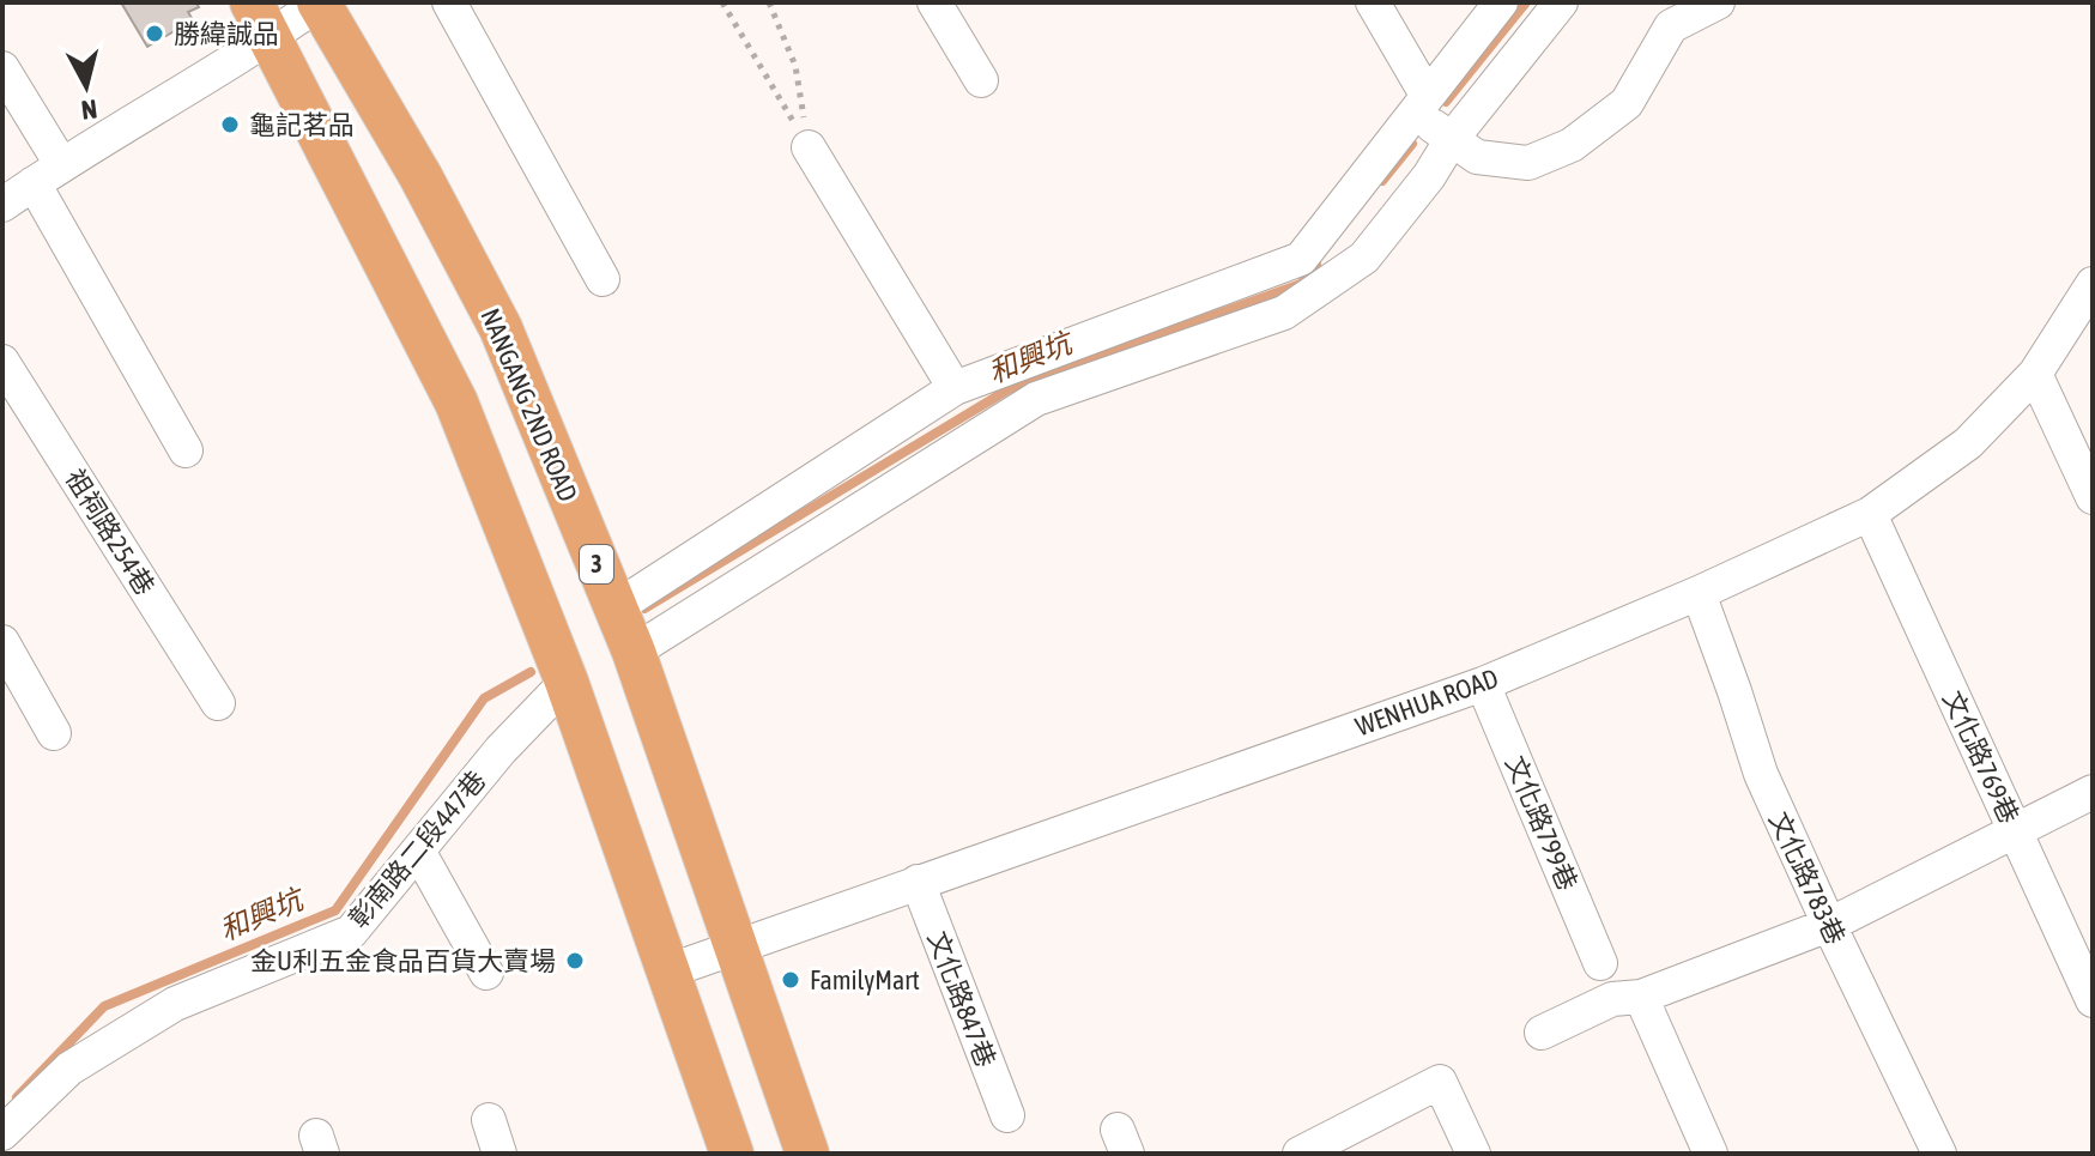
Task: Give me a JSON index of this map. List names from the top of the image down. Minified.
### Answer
{"streets":{"main road":["NANGANG 2ND ROAD","3"],"street":["祖祠路254巷","WENHUA ROAD","文化路769巷","文化路799巷","彰南路二段447巷","文化路783巷","文化路847巷"]},"crossings":[["NANGANG 2ND ROAD","WENHUA ROAD"],["WENHUA ROAD","文化路769巷"],["WENHUA ROAD","文化路799巷"],["WENHUA ROAD","文化路783巷"],["WENHUA ROAD","文化路847巷"]],"water":["和興坑"],"places":["勝緯誠品","龜記茗品","金U利五金食品百貨大賣場","FamilyMart"],"north":"bottom"}
